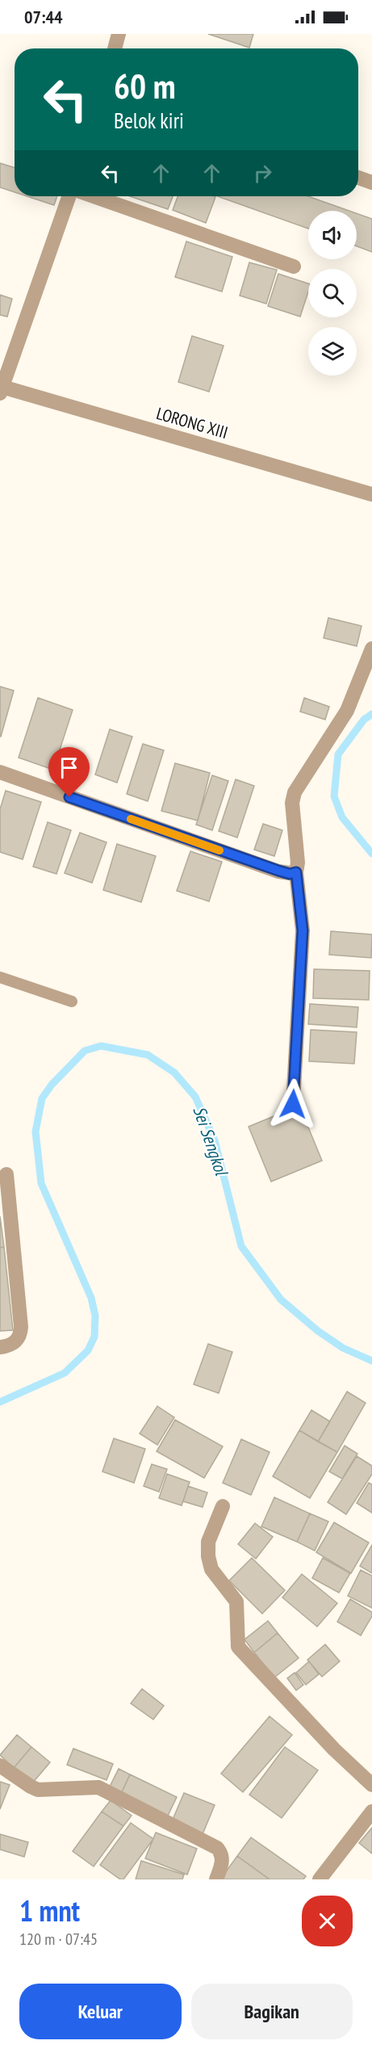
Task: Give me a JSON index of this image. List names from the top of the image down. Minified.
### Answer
{"streets":{"street":["LORONG XIII"]},"water":["Sei Sengkol"],"page":{"status":"07:44","turn":["60 m","Belok kiri"],"heading":["1 mnt","120 m · 07:45"],"buttons":["Keluar","Bagikan"]}}
